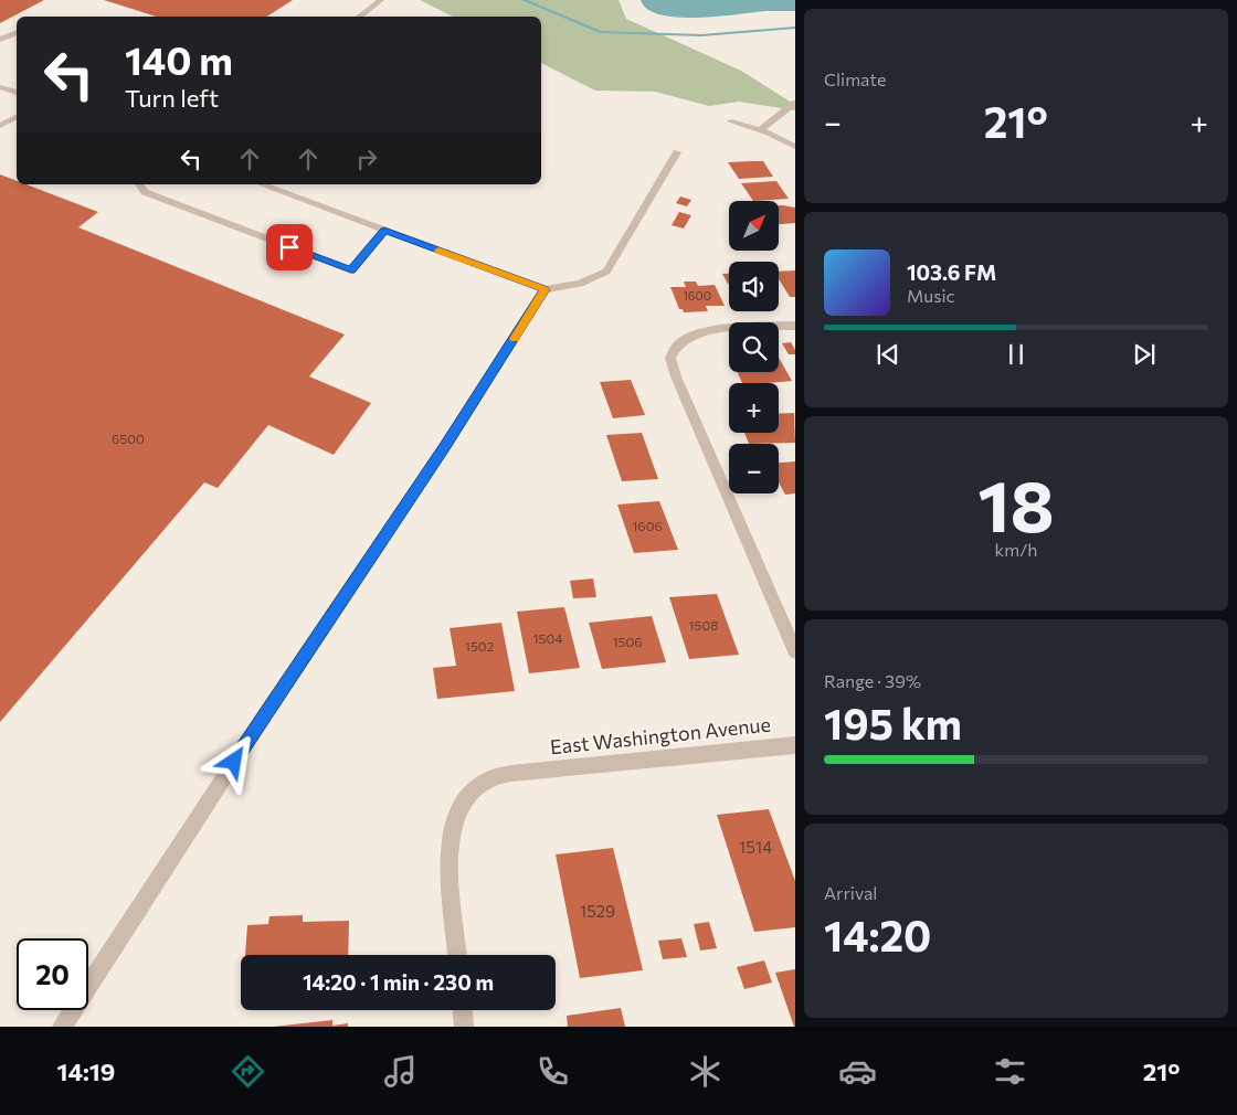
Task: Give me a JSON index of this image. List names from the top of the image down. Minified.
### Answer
{"streets":{"street":["East Washington Avenue"]},"house_numbers":["1600","6500","1606","1508","1504","1506","1502","1514","1529"],"north":"top right","page":{"tile":["Climate",["18","km/h"],["Range · 39%","195 km"],["Arrival","14:20"]],"turn":["140 m","Turn left"],"heat":["−","21°","+"],"map_buttons":["+","−"],"song":["103.6 FM","Music"],"limit":"20","trip":"14:20 · 1 min · 230 m","tabs":["14:19","21°"]}}
